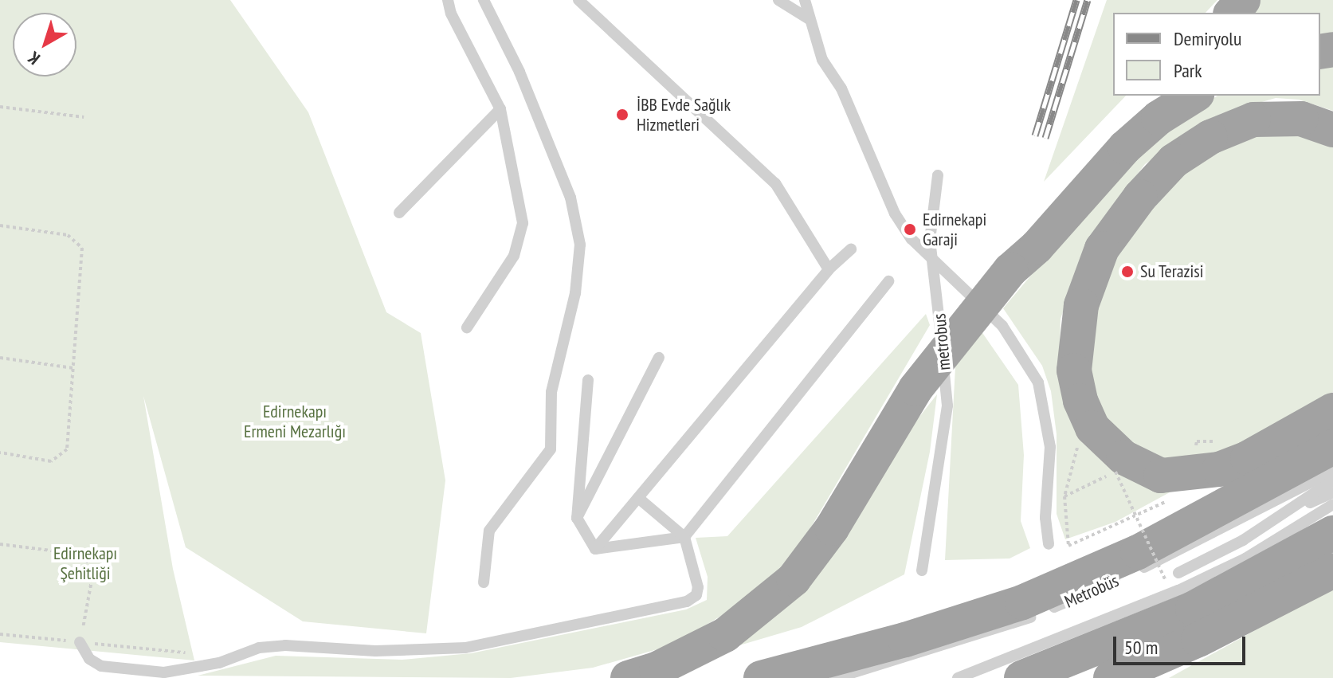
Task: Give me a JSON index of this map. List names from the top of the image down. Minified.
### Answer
{"streets":{"lane":["metrobus","Metrobüs"]},"parks":["Edirnekapı Ermeni Mezarlığı","Edirnekapı Şehitliği"],"places":["İBB Evde Sağlık Hizmetleri","Edirnekapi Garaji","Su Terazisi"],"legend":["Demiryolu","Park"],"scale_bar":"50 m","north":"bottom left"}
